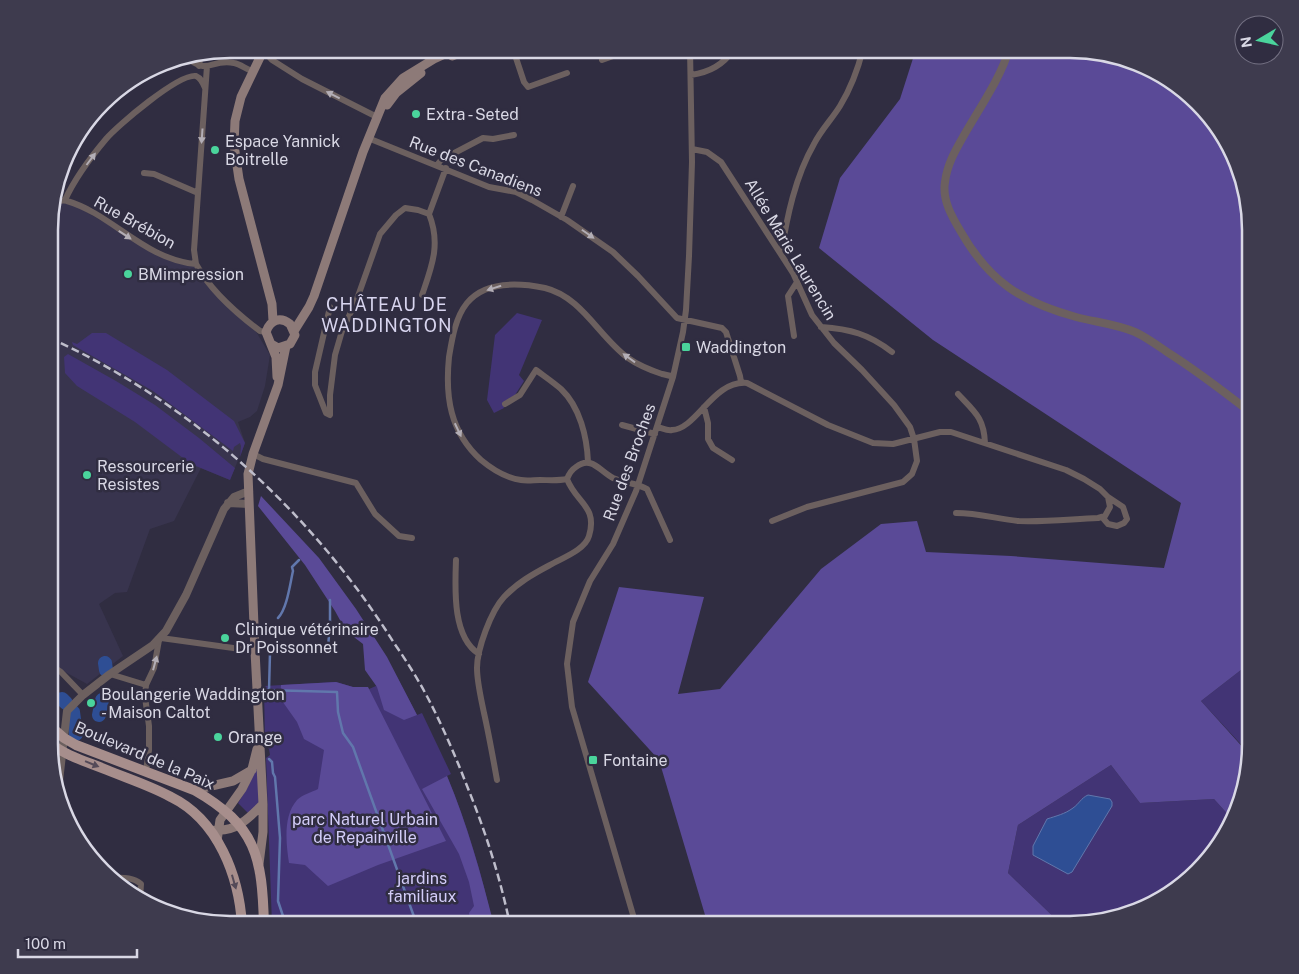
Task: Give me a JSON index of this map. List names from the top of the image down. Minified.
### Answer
{"streets":{"main road":["Boulevard de la Paix"],"street":["Rue des Canadiens","Rue Brébion","Allée Marie Laurencin","Rue des Broches"]},"crossings":[["Rue des Canadiens","Rue des Broches"],["Allée Marie Laurencin","Rue des Broches"]],"one_way":["Rue des Canadiens","Rue Brébion"],"districts":["CHÂTEAU DE WADDINGTON"],"parks":["parc Naturel Urbain de Repainville","jardins familiaux"],"places":{"other":["Extra - Seted","Espace Yannick Boitrelle","BMimpression","Ressourcerie Resistes","Clinique vétérinaire Dr Poissonnet","Boulangerie Waddington - Maison Caltot","Orange"],"transit":["Waddington","Fontaine"]},"scale_bar":"100 m","north":"left"}
